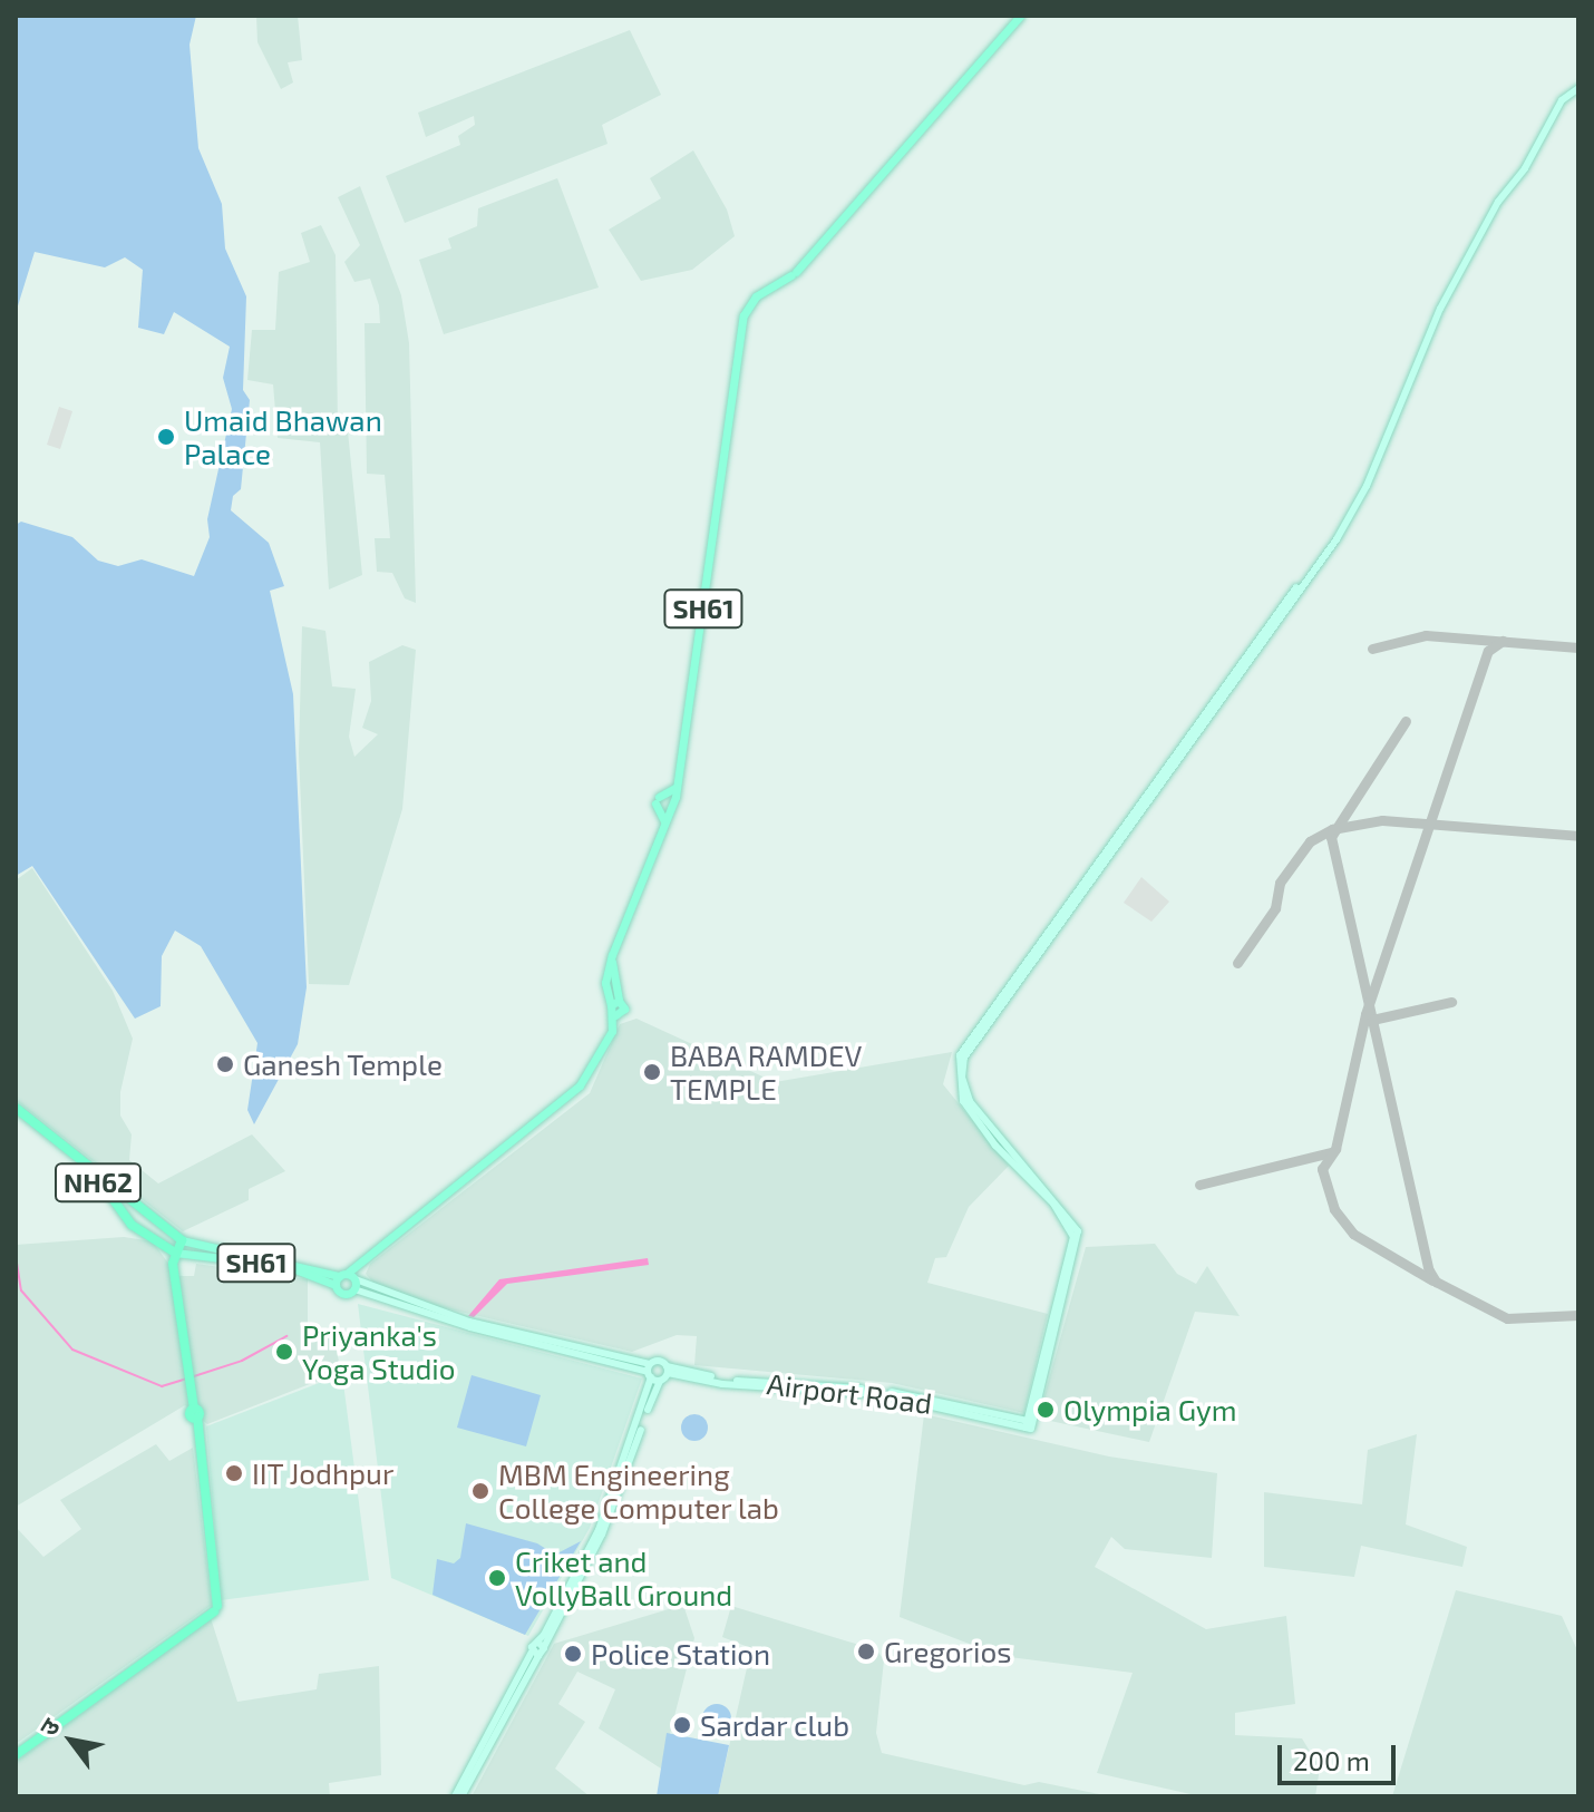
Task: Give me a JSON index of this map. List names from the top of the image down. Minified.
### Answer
{"streets":{"highway":["NH62"],"main road":["SH61","Airport Road"]},"crossings":[["SH61","NH62"]],"places":["Umaid Bhawan Palace","Ganesh Temple","BABA RAMDEV TEMPLE","Priyanka's Yoga Studio","Olympia Gym","IIT Jodhpur","MBM Engineering College Computer lab","Criket and VollyBall Ground","Gregorios","Police Station","Sardar club"],"scale_bar":"200 m","north":"top left"}
